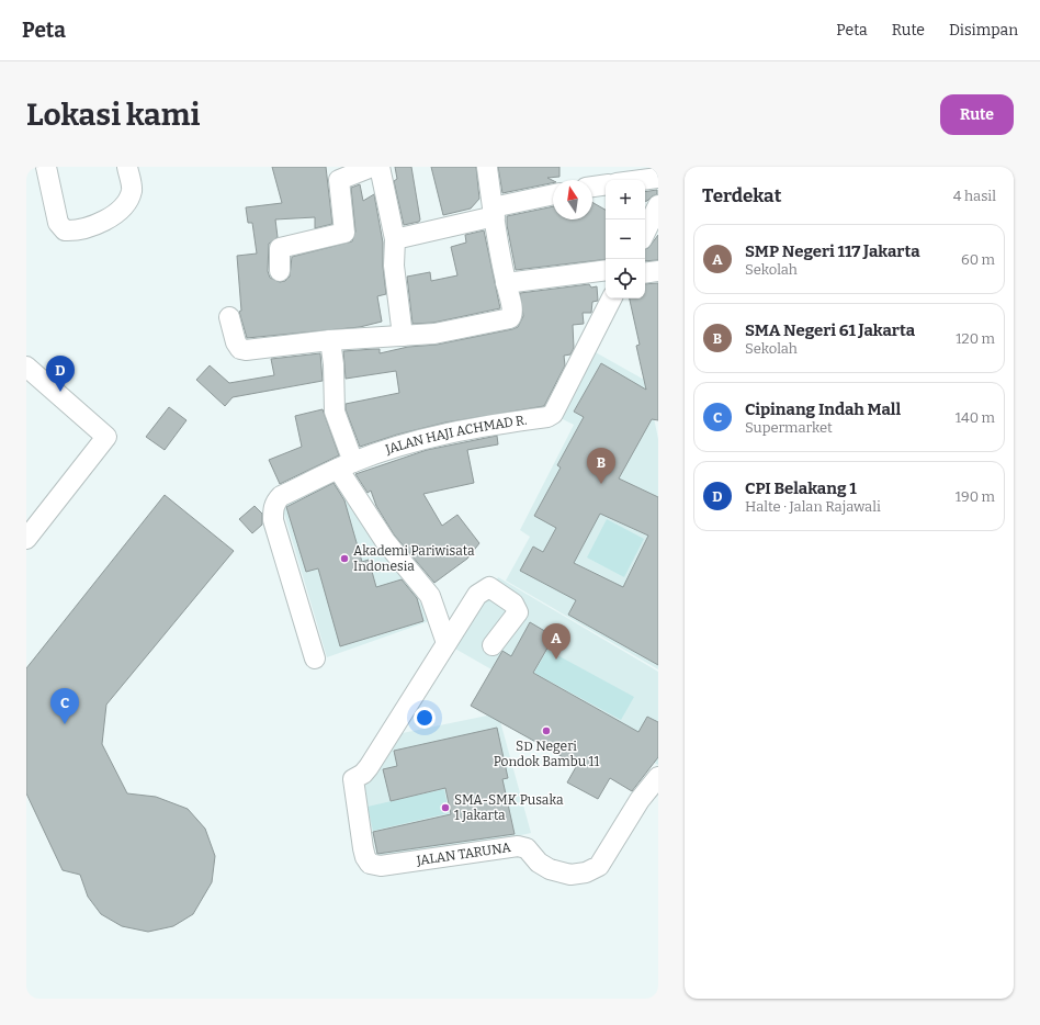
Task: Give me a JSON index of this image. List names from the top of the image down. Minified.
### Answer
{"streets":{"street":["JALAN HAJI ACHMAD R.","JALAN TARUNA"]},"places":["Akademi Pariwisata Indonesia","SD Negeri Pondok Bambu 11","SMA-SMK Pusaka 1 Jakarta"],"north":"top","page":{"header":"Peta","nav":["Peta","Rute","Disimpan"],"buttons":"Rute","title":"Lokasi kami","heading":["Terdekat","4 hasil"],"map_buttons":["+","−"],"list":[{"mark":"A","name":"SMP Negeri 117 Jakarta","note":"Sekolah","value":"60 m"},{"mark":"B","name":"SMA Negeri 61 Jakarta","note":"Sekolah","value":"120 m"},{"mark":"C","name":"Cipinang Indah Mall","note":"Supermarket","value":"140 m"},{"mark":"D","name":"CPI Belakang 1","note":"Halte · Jalan Rajawali","value":"190 m"}],"pins":["D","B","A","C"]}}
